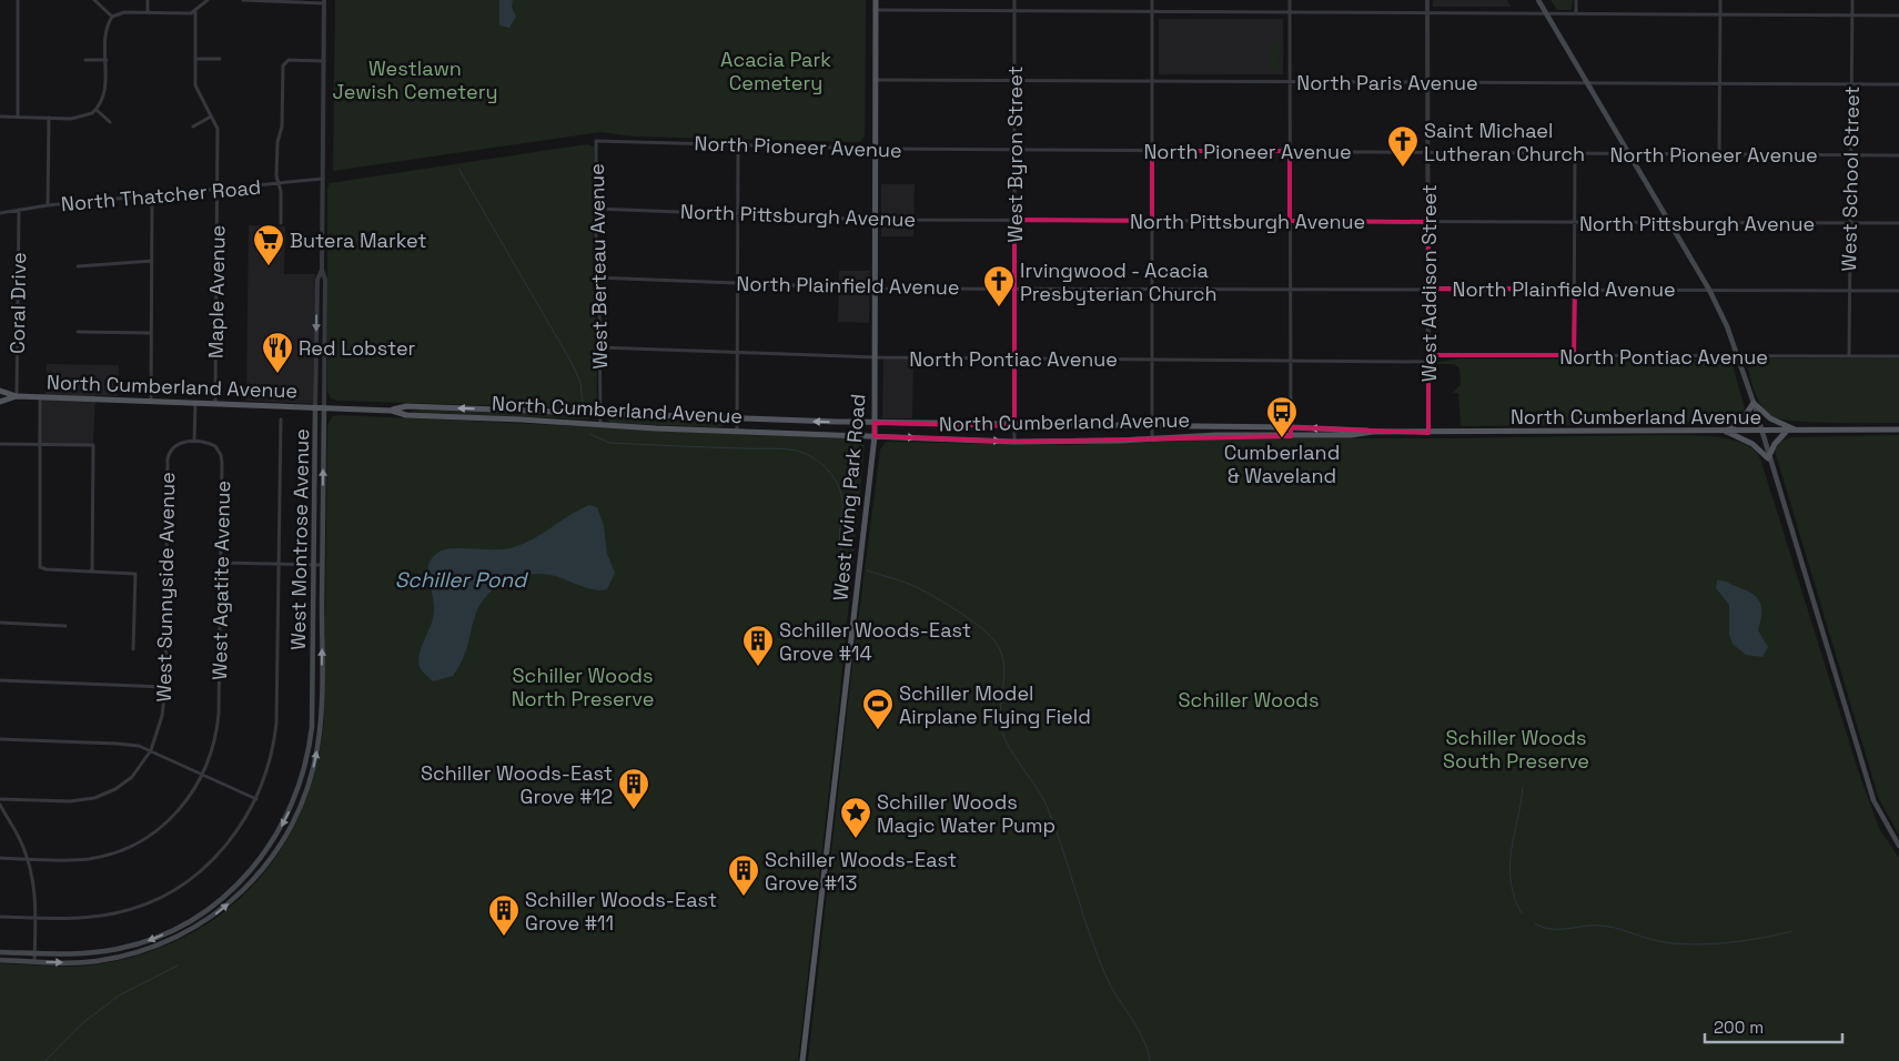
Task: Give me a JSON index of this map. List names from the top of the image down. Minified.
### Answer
{"streets":{"main road":["North Cumberland Avenue","West Irving Park Road","West Montrose Avenue"],"street":["North Paris Avenue","North Pioneer Avenue","West Byron Street","West School Street","North Thatcher Road","North Pittsburgh Avenue","West Berteau Avenue","West Addison Street","North Plainfield Avenue","Maple Avenue","Coral Drive","North Pontiac Avenue","West Agatite Avenue","West Sunnyside Avenue"]},"crossings":[["North Paris Avenue","West Byron Street"],["North Paris Avenue","West School Street"],["North Paris Avenue","West Addison Street"],["North Paris Avenue","West Irving Park Road"],["North Pioneer Avenue","West Byron Street"],["North Pioneer Avenue","West School Street"],["North Pioneer Avenue","West Berteau Avenue"],["North Pioneer Avenue","West Addison Street"],["North Pioneer Avenue","West Irving Park Road"],["West Byron Street","North Pittsburgh Avenue"],["West Byron Street","North Plainfield Avenue"],["West Byron Street","North Pontiac Avenue"],["West Byron Street","North Cumberland Avenue"],["West School Street","North Pittsburgh Avenue"],["West School Street","North Plainfield Avenue"],["West School Street","North Pontiac Avenue"],["North Thatcher Road","Maple Avenue"],["North Thatcher Road","Coral Drive"],["North Thatcher Road","West Montrose Avenue"],["North Pittsburgh Avenue","West Berteau Avenue"],["North Pittsburgh Avenue","West Addison Street"],["North Pittsburgh Avenue","West Irving Park Road"],["West Berteau Avenue","North Plainfield Avenue"],["West Berteau Avenue","North Pontiac Avenue"],["West Berteau Avenue","North Cumberland Avenue"],["West Addison Street","North Plainfield Avenue"],["West Addison Street","North Pontiac Avenue"],["West Addison Street","North Cumberland Avenue"],["North Plainfield Avenue","West Irving Park Road"],["Maple Avenue","North Cumberland Avenue"],["Coral Drive","North Cumberland Avenue"],["North Pontiac Avenue","West Irving Park Road"],["North Cumberland Avenue","West Irving Park Road"],["North Cumberland Avenue","West Montrose Avenue"],["West Agatite Avenue","West Sunnyside Avenue"]],"water":["Schiller Pond"],"parks":["Acacia Park Cemetery","Westlawn Jewish Cemetery","Schiller Woods North Preserve","Schiller Woods","Schiller Woods South Preserve"],"places":{"church":["Saint Michael Lutheran Church","Irvingwood - Acacia Presbyterian Church"],"supermarket":["Butera Market"],"restaurant":["Red Lobster"],"bus stop":["Cumberland & Waveland"],"building":["Schiller Woods-East Grove #14","Schiller Woods-East Grove #12","Schiller Woods-East Grove #13","Schiller Woods-East Grove #11"],"sports":["Schiller Model Airplane Flying Field"],"place":["Schiller Woods Magic Water Pump"]},"scale_bar":"200 m"}
